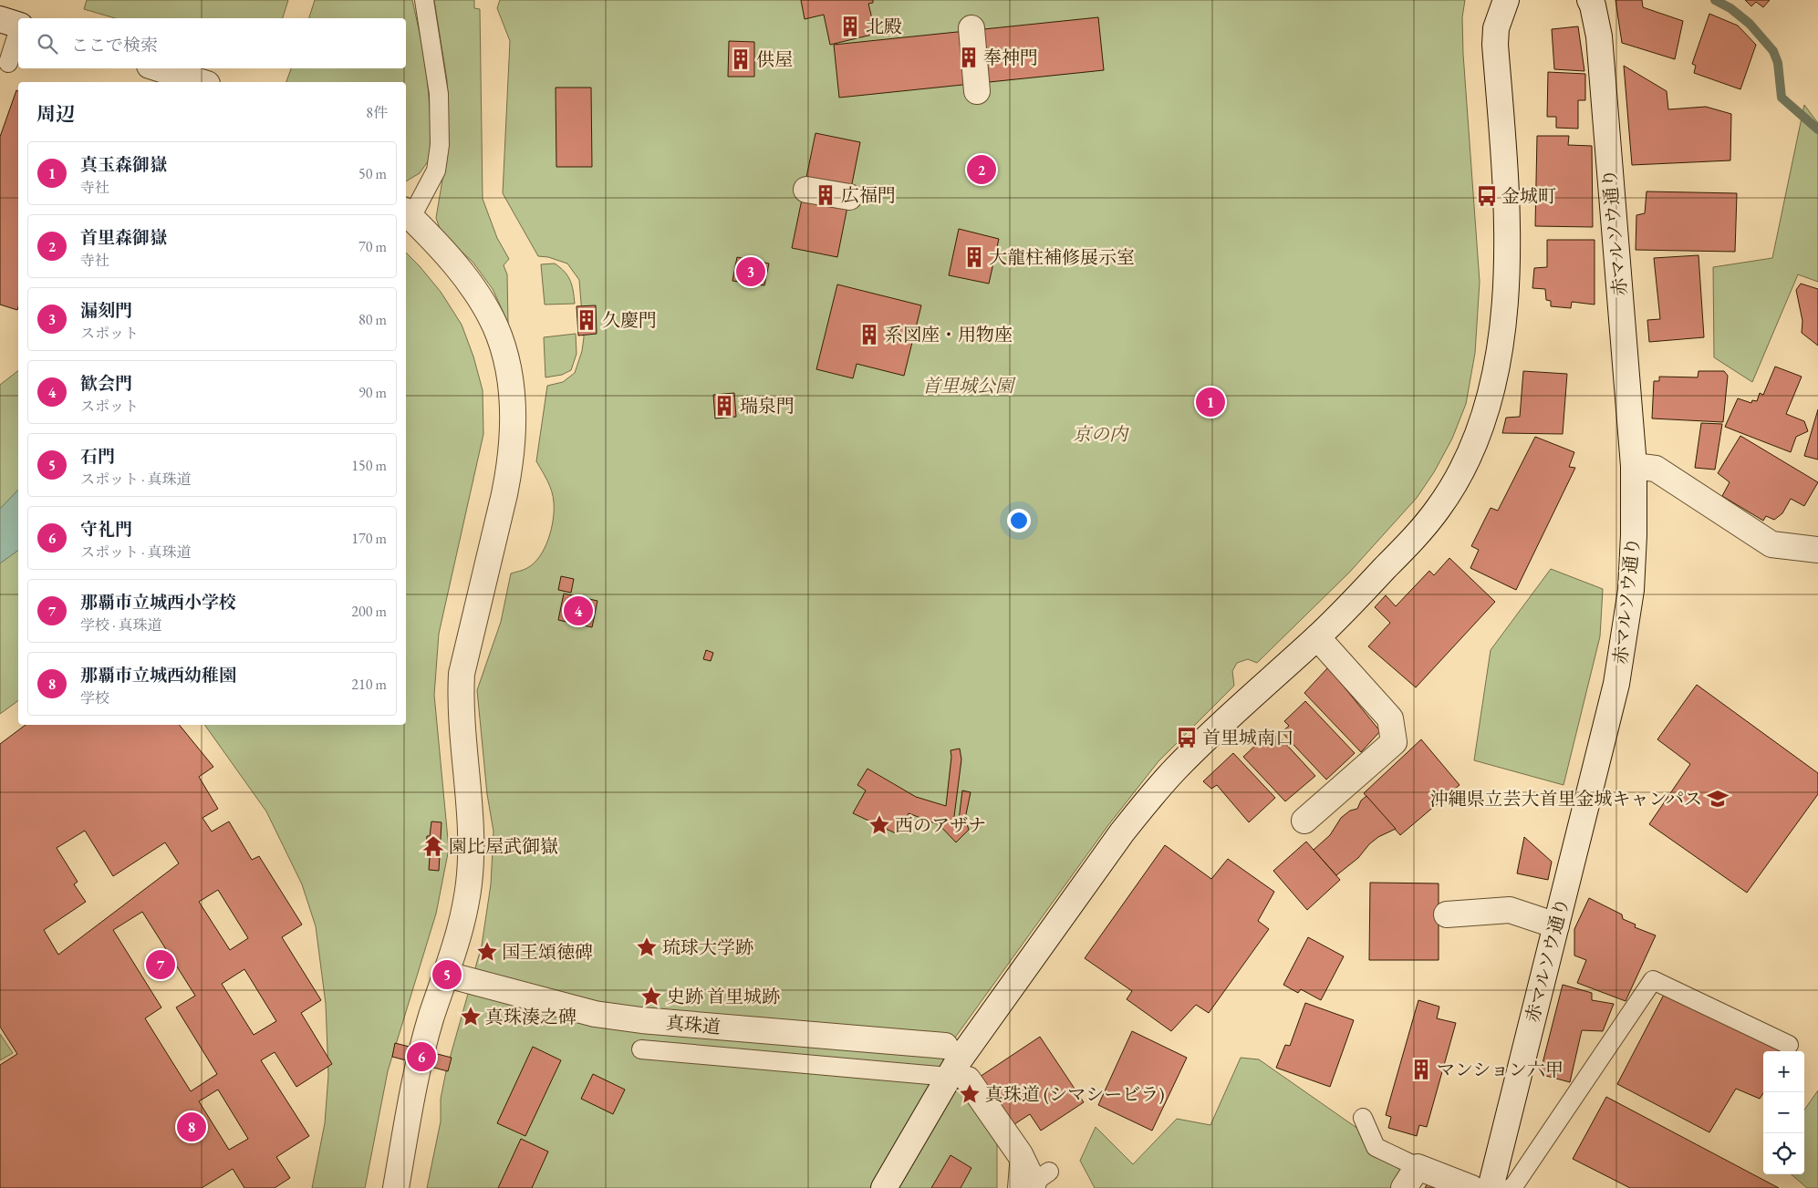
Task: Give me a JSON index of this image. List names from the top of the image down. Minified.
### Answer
{"streets":{"street":["赤マルソウ通り","真珠道"]},"parks":["首里城公園","京の内"],"places":{"building":["北殿","奉神門","供屋","広福門","大龍柱補修展示室","久慶門","系図座・用物座","瑞泉門","マンション六甲"],"bus stop":["金城町","首里城南口"],"school or university":["沖縄県立芸大首里金城キャンパス"],"place":["西のアザナ","琉球大学跡","国王頌徳碑","史跡 首里城跡","真珠湊之碑","真珠道 (シマシービラ)"],"temple":["園比屋武御嶽"]},"page":{"search":"ここで検索","heading":["周辺","8件"],"list":[{"mark":"1","name":"真玉森御嶽","note":"寺社","value":"50 m"},{"mark":"2","name":"首里森御嶽","note":"寺社","value":"70 m"},{"mark":"3","name":"漏刻門","note":"スポット","value":"80 m"},{"mark":"4","name":"歓会門","note":"スポット","value":"90 m"},{"mark":"5","name":"石門","note":"スポット · 真珠道","value":"150 m"},{"mark":"6","name":"守礼門","note":"スポット · 真珠道","value":"170 m"},{"mark":"7","name":"那覇市立城西小学校","note":"学校 · 真珠道","value":"200 m"},{"mark":"8","name":"那覇市立城西幼稚園","note":"学校","value":"210 m"}],"pins":["2","3","1","4","7","5","6","8"],"map_buttons":["+","−"]}}
